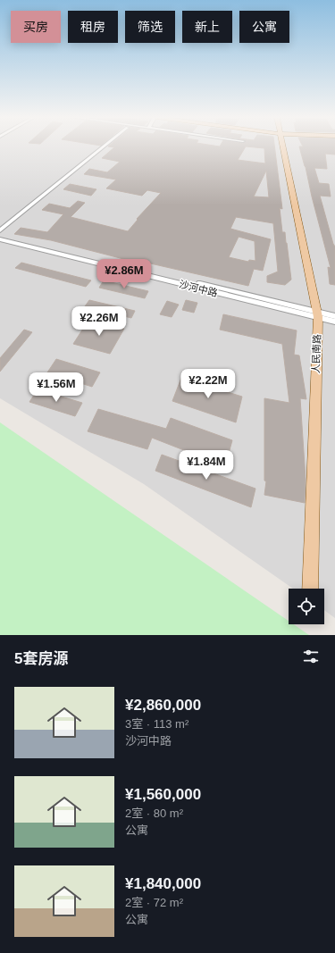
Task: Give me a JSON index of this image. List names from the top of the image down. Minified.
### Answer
{"streets":{"main road":["人民南路"],"street":["沙河中路"]},"crossings":[["沙河中路","人民南路"]],"page":{"chip":["买房","租房","筛选","新上","公寓"],"price":["¥2.86M","¥2.26M","¥2.22M","¥1.56M","¥1.84M"],"heading":"5套房源","list":[{"name":"¥2,860,000","note":"3室 · 113 m² · 沙河中路"},{"name":"¥1,560,000","note":"2室 · 80 m² · 公寓"},{"name":"¥1,840,000","note":"2室 · 72 m² · 公寓"}]}}
